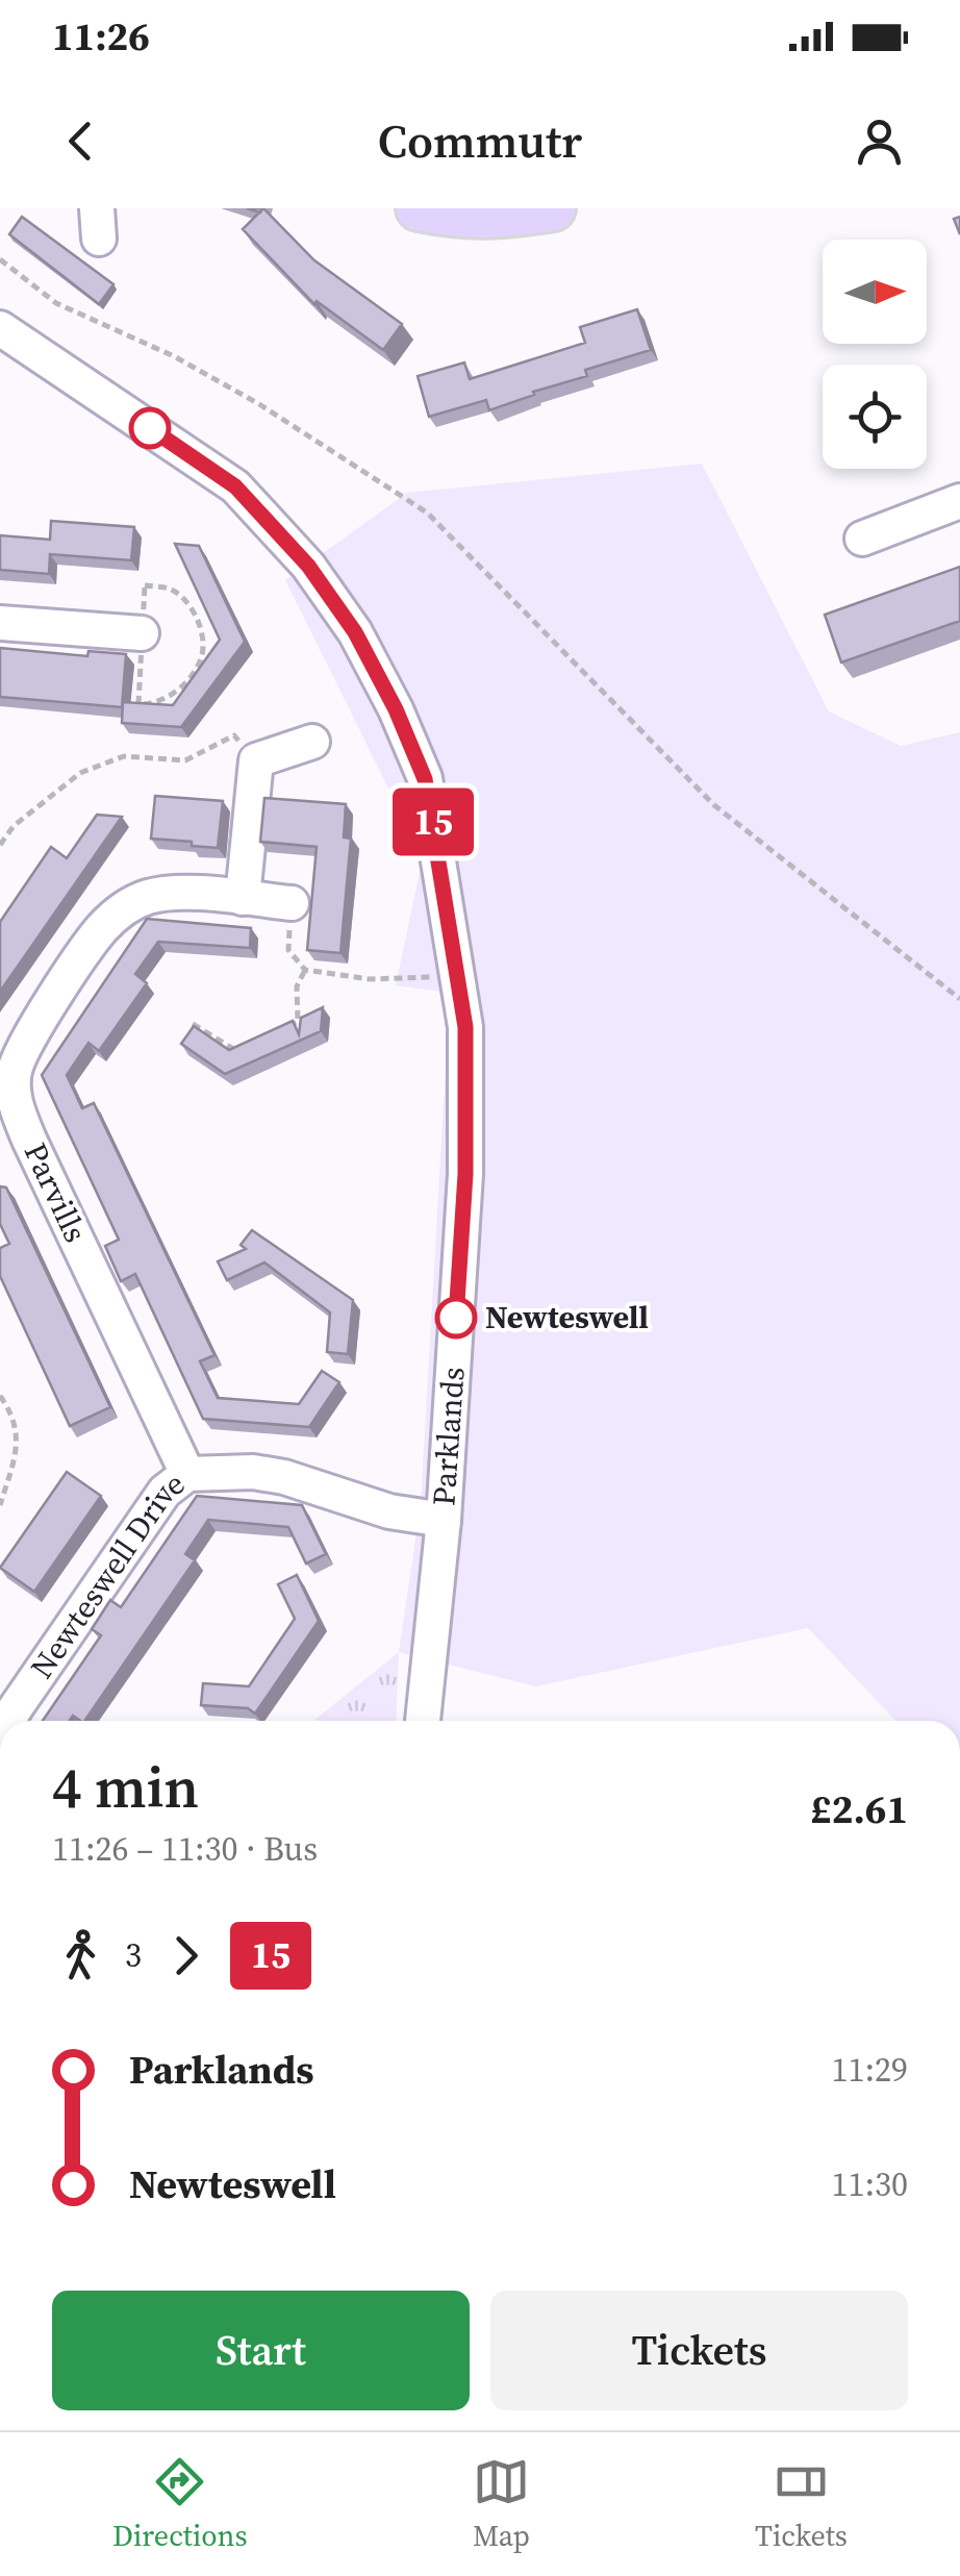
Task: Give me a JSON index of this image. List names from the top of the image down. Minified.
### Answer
{"streets":{"street":["Parvills","Parklands","Newteswell Drive"]},"crossings":[["Parvills","Newteswell Drive"],["Parklands","Newteswell Drive"]],"places":["Newteswell"],"lines":["bus line 15"],"north":"right","page":{"status":"11:26","header":"Commutr","on_map":"15","heading":["4 min","11:26 – 11:30 · Bus","£2.61"],"legs":["3","15"],"list":[{"name":"Parklands","value":"11:29"},{"name":"Newteswell","value":"11:30"}],"buttons":["Start","Tickets"],"tabs":["Directions","Map","Tickets"]}}
